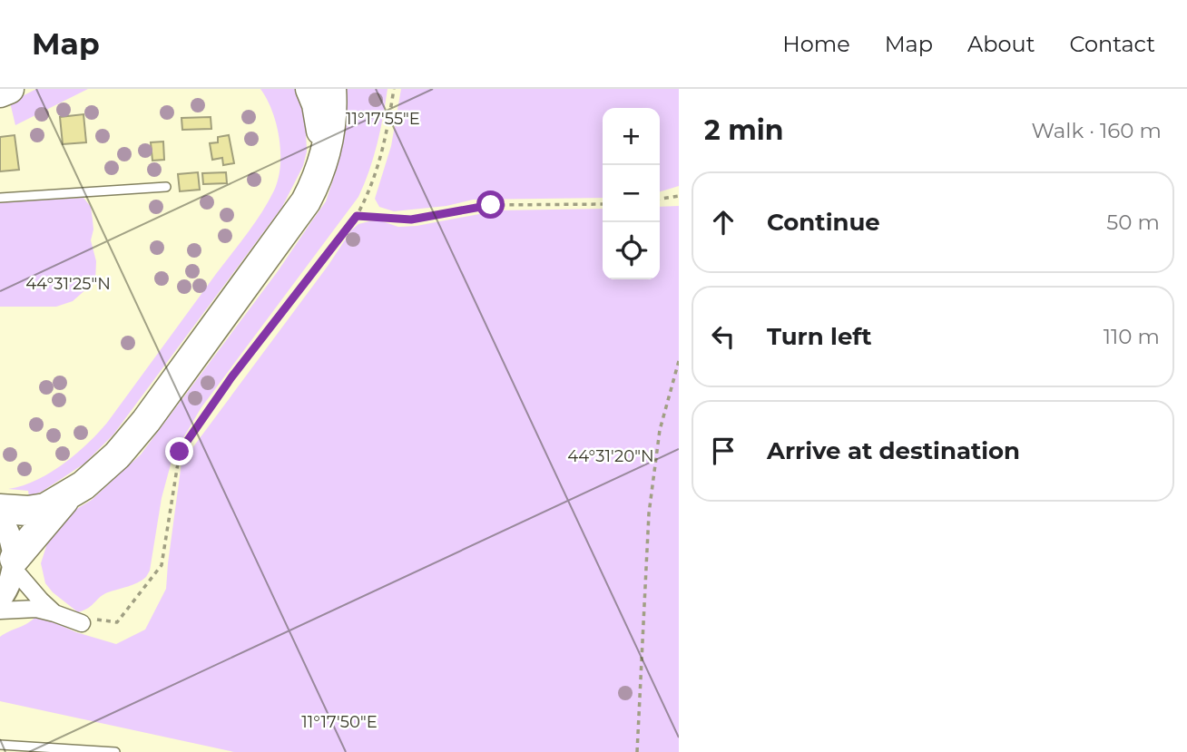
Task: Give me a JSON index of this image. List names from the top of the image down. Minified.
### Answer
{"page":{"header":"Map","nav":["Home","Map","About","Contact"],"heading":["2 min","Walk · 160 m"],"map_buttons":["+","−"],"list":[["Continue","50 m"],["Turn left","110 m"],"Arrive at destination"]},"coordinates":["11°17'55\"E","44°31'25\"N","44°31'20\"N","11°17'50\"E"]}
